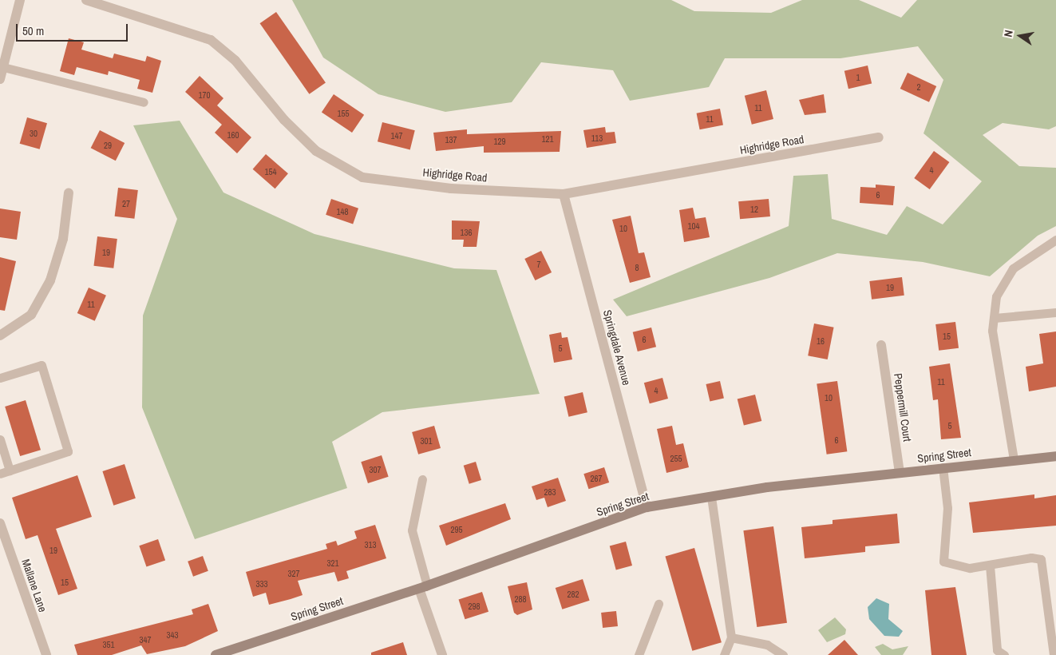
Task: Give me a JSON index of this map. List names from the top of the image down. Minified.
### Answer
{"streets":{"main road":["Spring Street"],"street":["Highridge Road","Springdale Avenue","Peppermill Court","Mallane Lane"]},"crossings":[["Highridge Road","Springdale Avenue"],["Springdale Avenue","Spring Street"],["Peppermill Court","Spring Street"]],"house_numbers":["1","2","170","11","155","11","30","160","147","113","121","137","129","29","4","154","6","27","12","148","104","10","136","19","7","8","19","11","15","6","16","5","11","4","10","5","6","301","255","307","267","283","295","313","19","321","327","15","333","282","288","298","343","347","351"],"scale_bar":"50 m","north":"left"}
